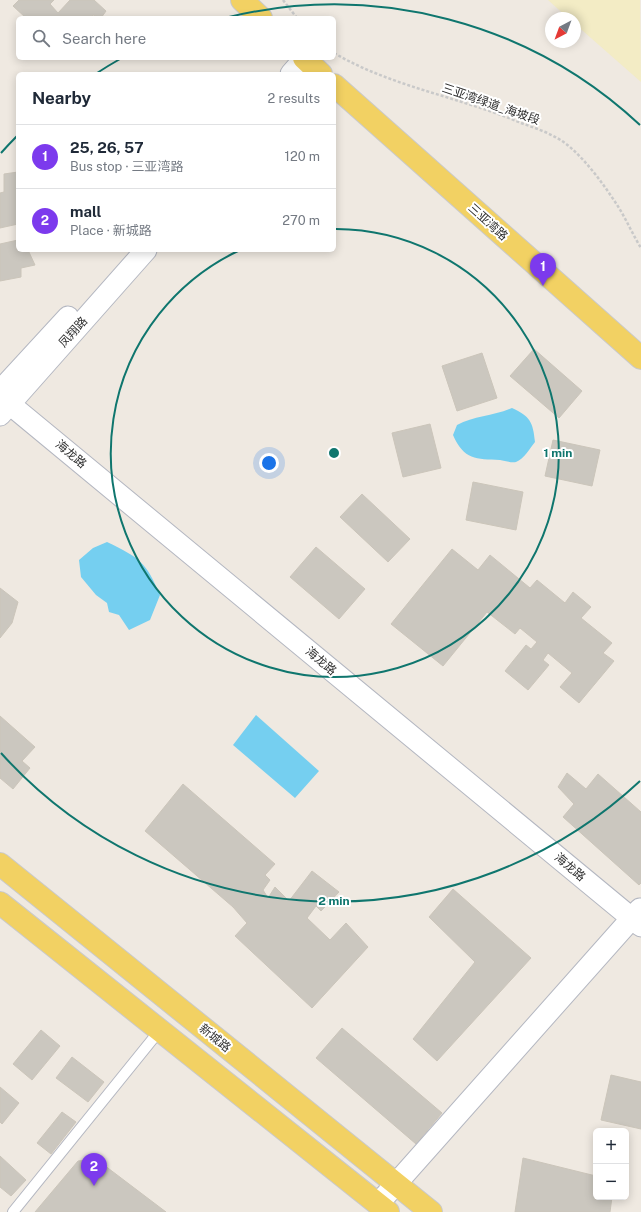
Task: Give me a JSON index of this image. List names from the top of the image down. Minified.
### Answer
{"streets":{"main road":["三亚湾路","新城路"],"street":["凤翔路","海龙路"],"path":["三亚湾绿道_海坡段"]},"crossings":[["凤翔路","海龙路"]],"north":"bottom left","page":{"search":"Search here","heading":["Nearby","2 results"],"list":[{"mark":"1","name":"25, 26, 57","note":"Bus stop · 三亚湾路","value":"120 m"},{"mark":"2","name":"mall","note":"Place · 新城路","value":"270 m"}],"pins":["1","2"],"map_buttons":["+","−"]},"rings":["1 min","2 min"]}
